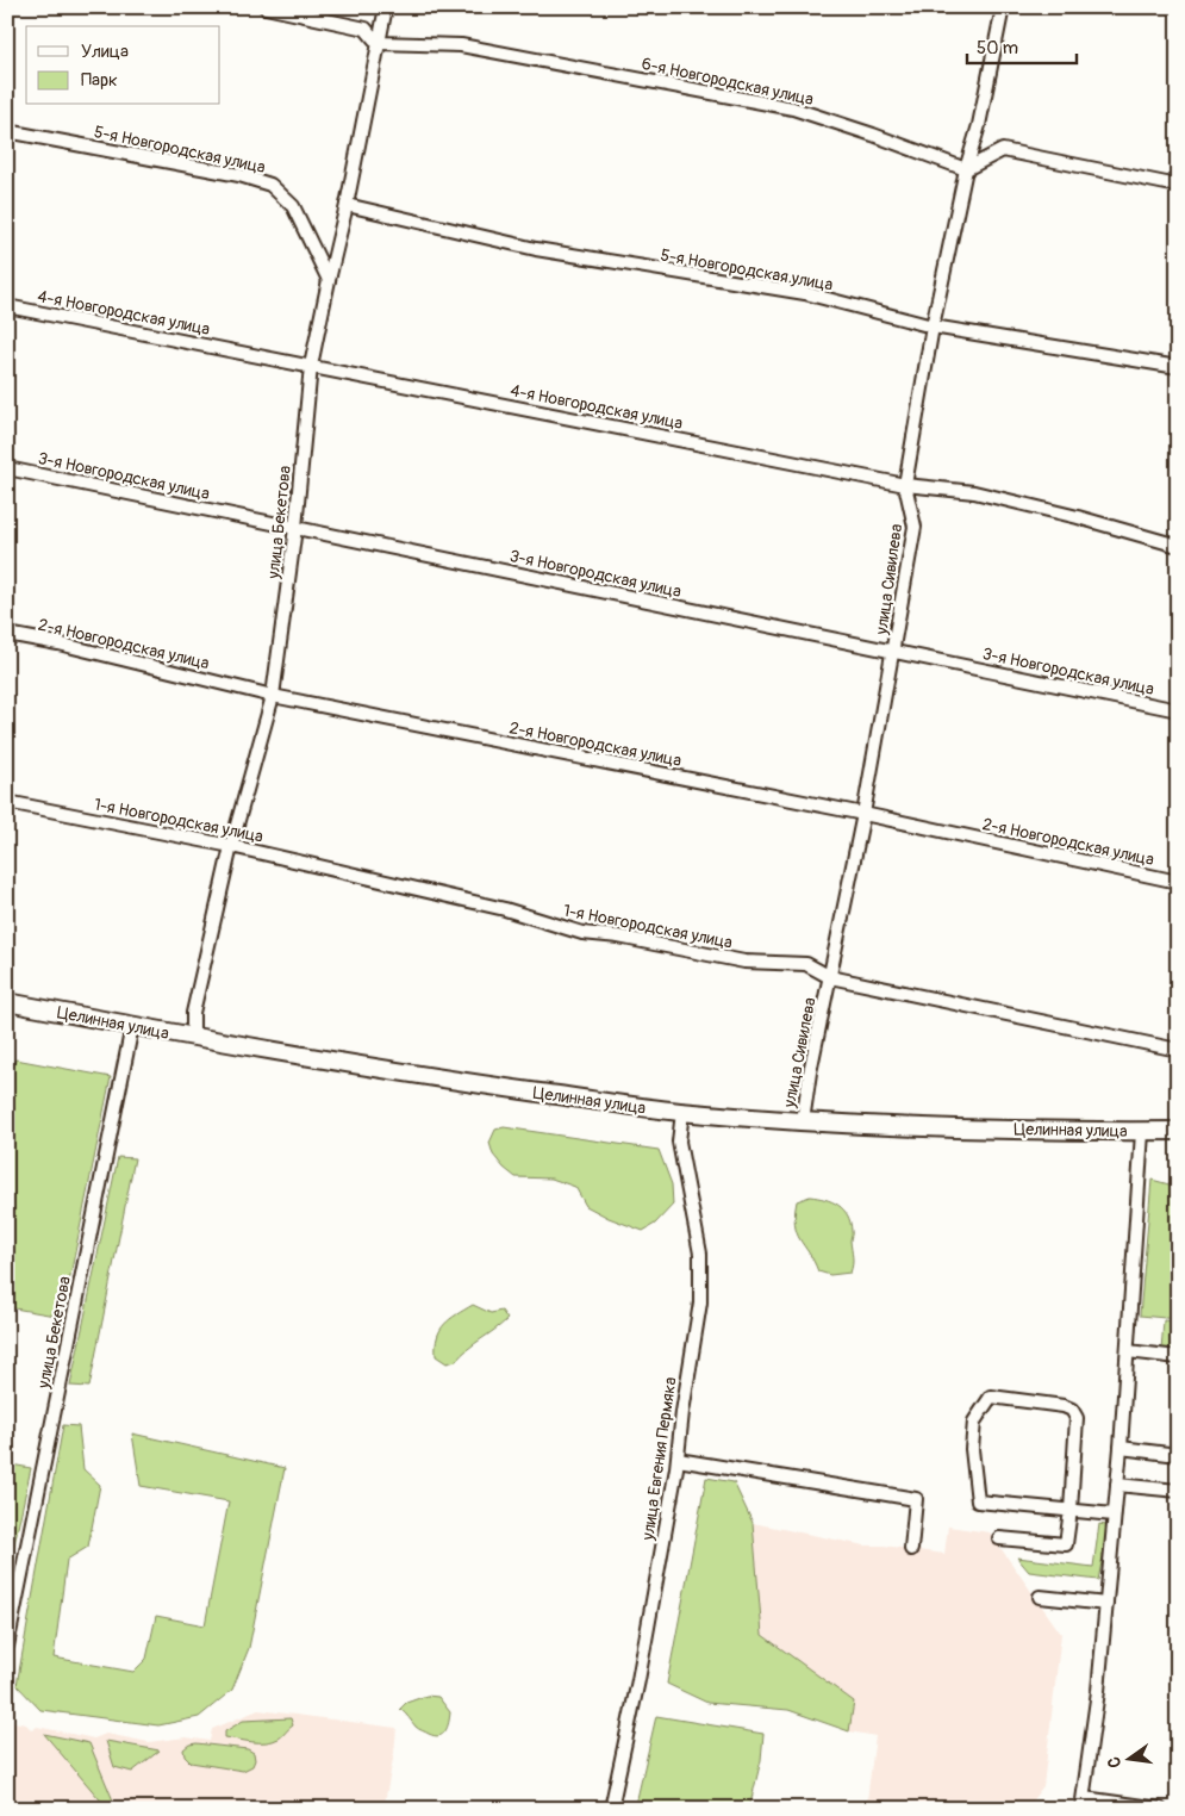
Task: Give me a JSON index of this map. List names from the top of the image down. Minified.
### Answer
{"streets":{"main road":["Целинная улица"],"street":["6-я Новгородская улица","5-я Новгородская улица","4-я Новгородская улица","3-я Новгородская улица","улица Бекетова","улица Сивилева","2-я Новгородская улица","1-я Новгородская улица","улица Евгения Пермяка"]},"crossings":[["6-я Новгородская улица","улица Бекетова"],["6-я Новгородская улица","улица Сивилева"],["5-я Новгородская улица","улица Бекетова"],["5-я Новгородская улица","улица Сивилева"],["4-я Новгородская улица","улица Бекетова"],["4-я Новгородская улица","улица Сивилева"],["3-я Новгородская улица","улица Бекетова"],["3-я Новгородская улица","улица Сивилева"],["улица Бекетова","2-я Новгородская улица"],["улица Бекетова","1-я Новгородская улица"],["улица Бекетова","Целинная улица"],["улица Сивилева","2-я Новгородская улица"],["улица Сивилева","1-я Новгородская улица"],["улица Сивилева","Целинная улица"],["Целинная улица","улица Евгения Пермяка"]],"legend":["Улица","Парк"],"scale_bar":"50 m","north":"left"}
